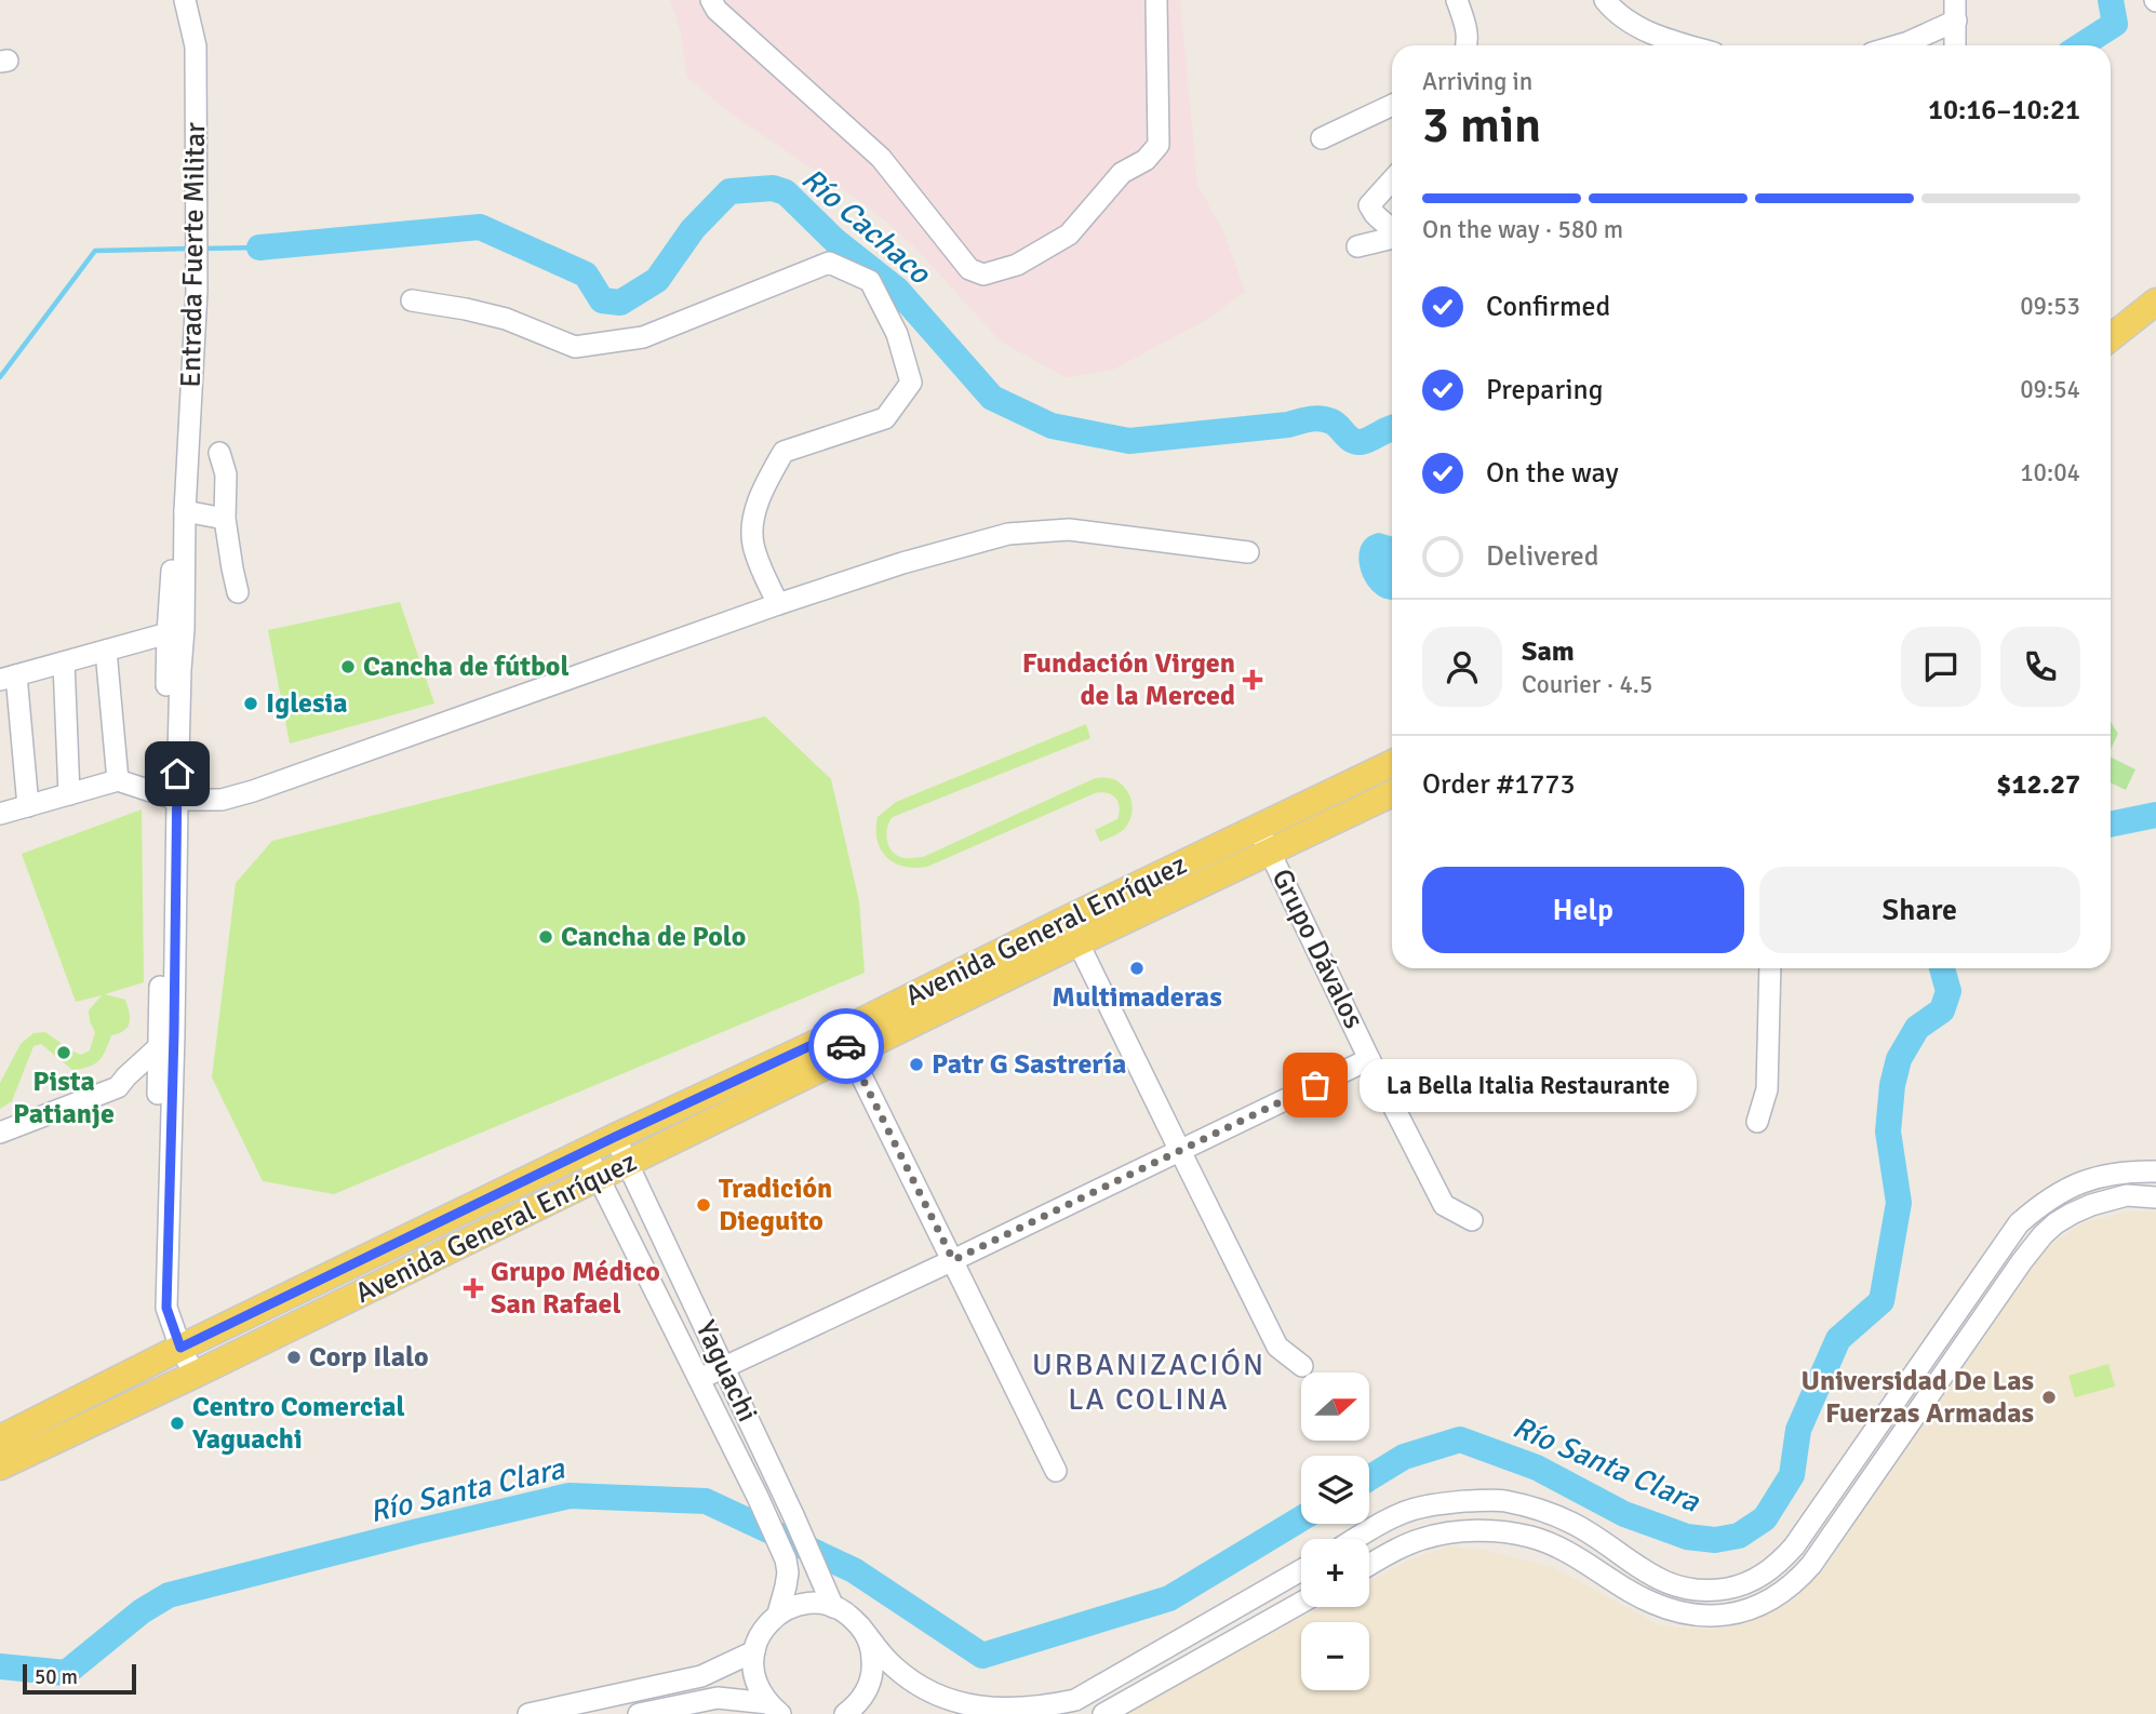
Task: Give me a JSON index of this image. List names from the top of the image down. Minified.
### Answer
{"streets":{"main road":["Avenida General Enríquez"],"street":["Entrada Fuerte Militar","Grupo Dávalos","Yaguachi"]},"crossings":[["Entrada Fuerte Militar","Avenida General Enríquez"],["Avenida General Enríquez","Grupo Dávalos"],["Avenida General Enríquez","Yaguachi"]],"districts":["URBANIZACIÓN LA COLINA"],"water":["Río Cachaco","Río Santa Clara"],"places":{"other":["Cancha de fútbol","Iglesia","Cancha de Polo","Multimaderas","Pista Patianje","Patr G Sastrería","La Bella Italia Restaurante","Tradición Dieguito","Corp Ilalo","Universidad De Las Fuerzas Armadas","Centro Comercial Yaguachi"],"health":["Fundación Virgen de la Merced","Grupo Médico San Rafael"]},"scale_bar":"50 m","north":"right","page":{"heading":["3 min","Arriving in","10:16–10:21"],"panel":["Sam","Courier · 4.5","Order #1773","$12.27"],"bar":"On the way · 580 m","list":[["Confirmed","09:53"],["Preparing","09:54"],["On the way","10:04"],"Delivered"],"buttons":["Help","Share"],"bubble":"La Bella Italia Restaurante","map_buttons":["+","−"],"scale":"50 m"}}
